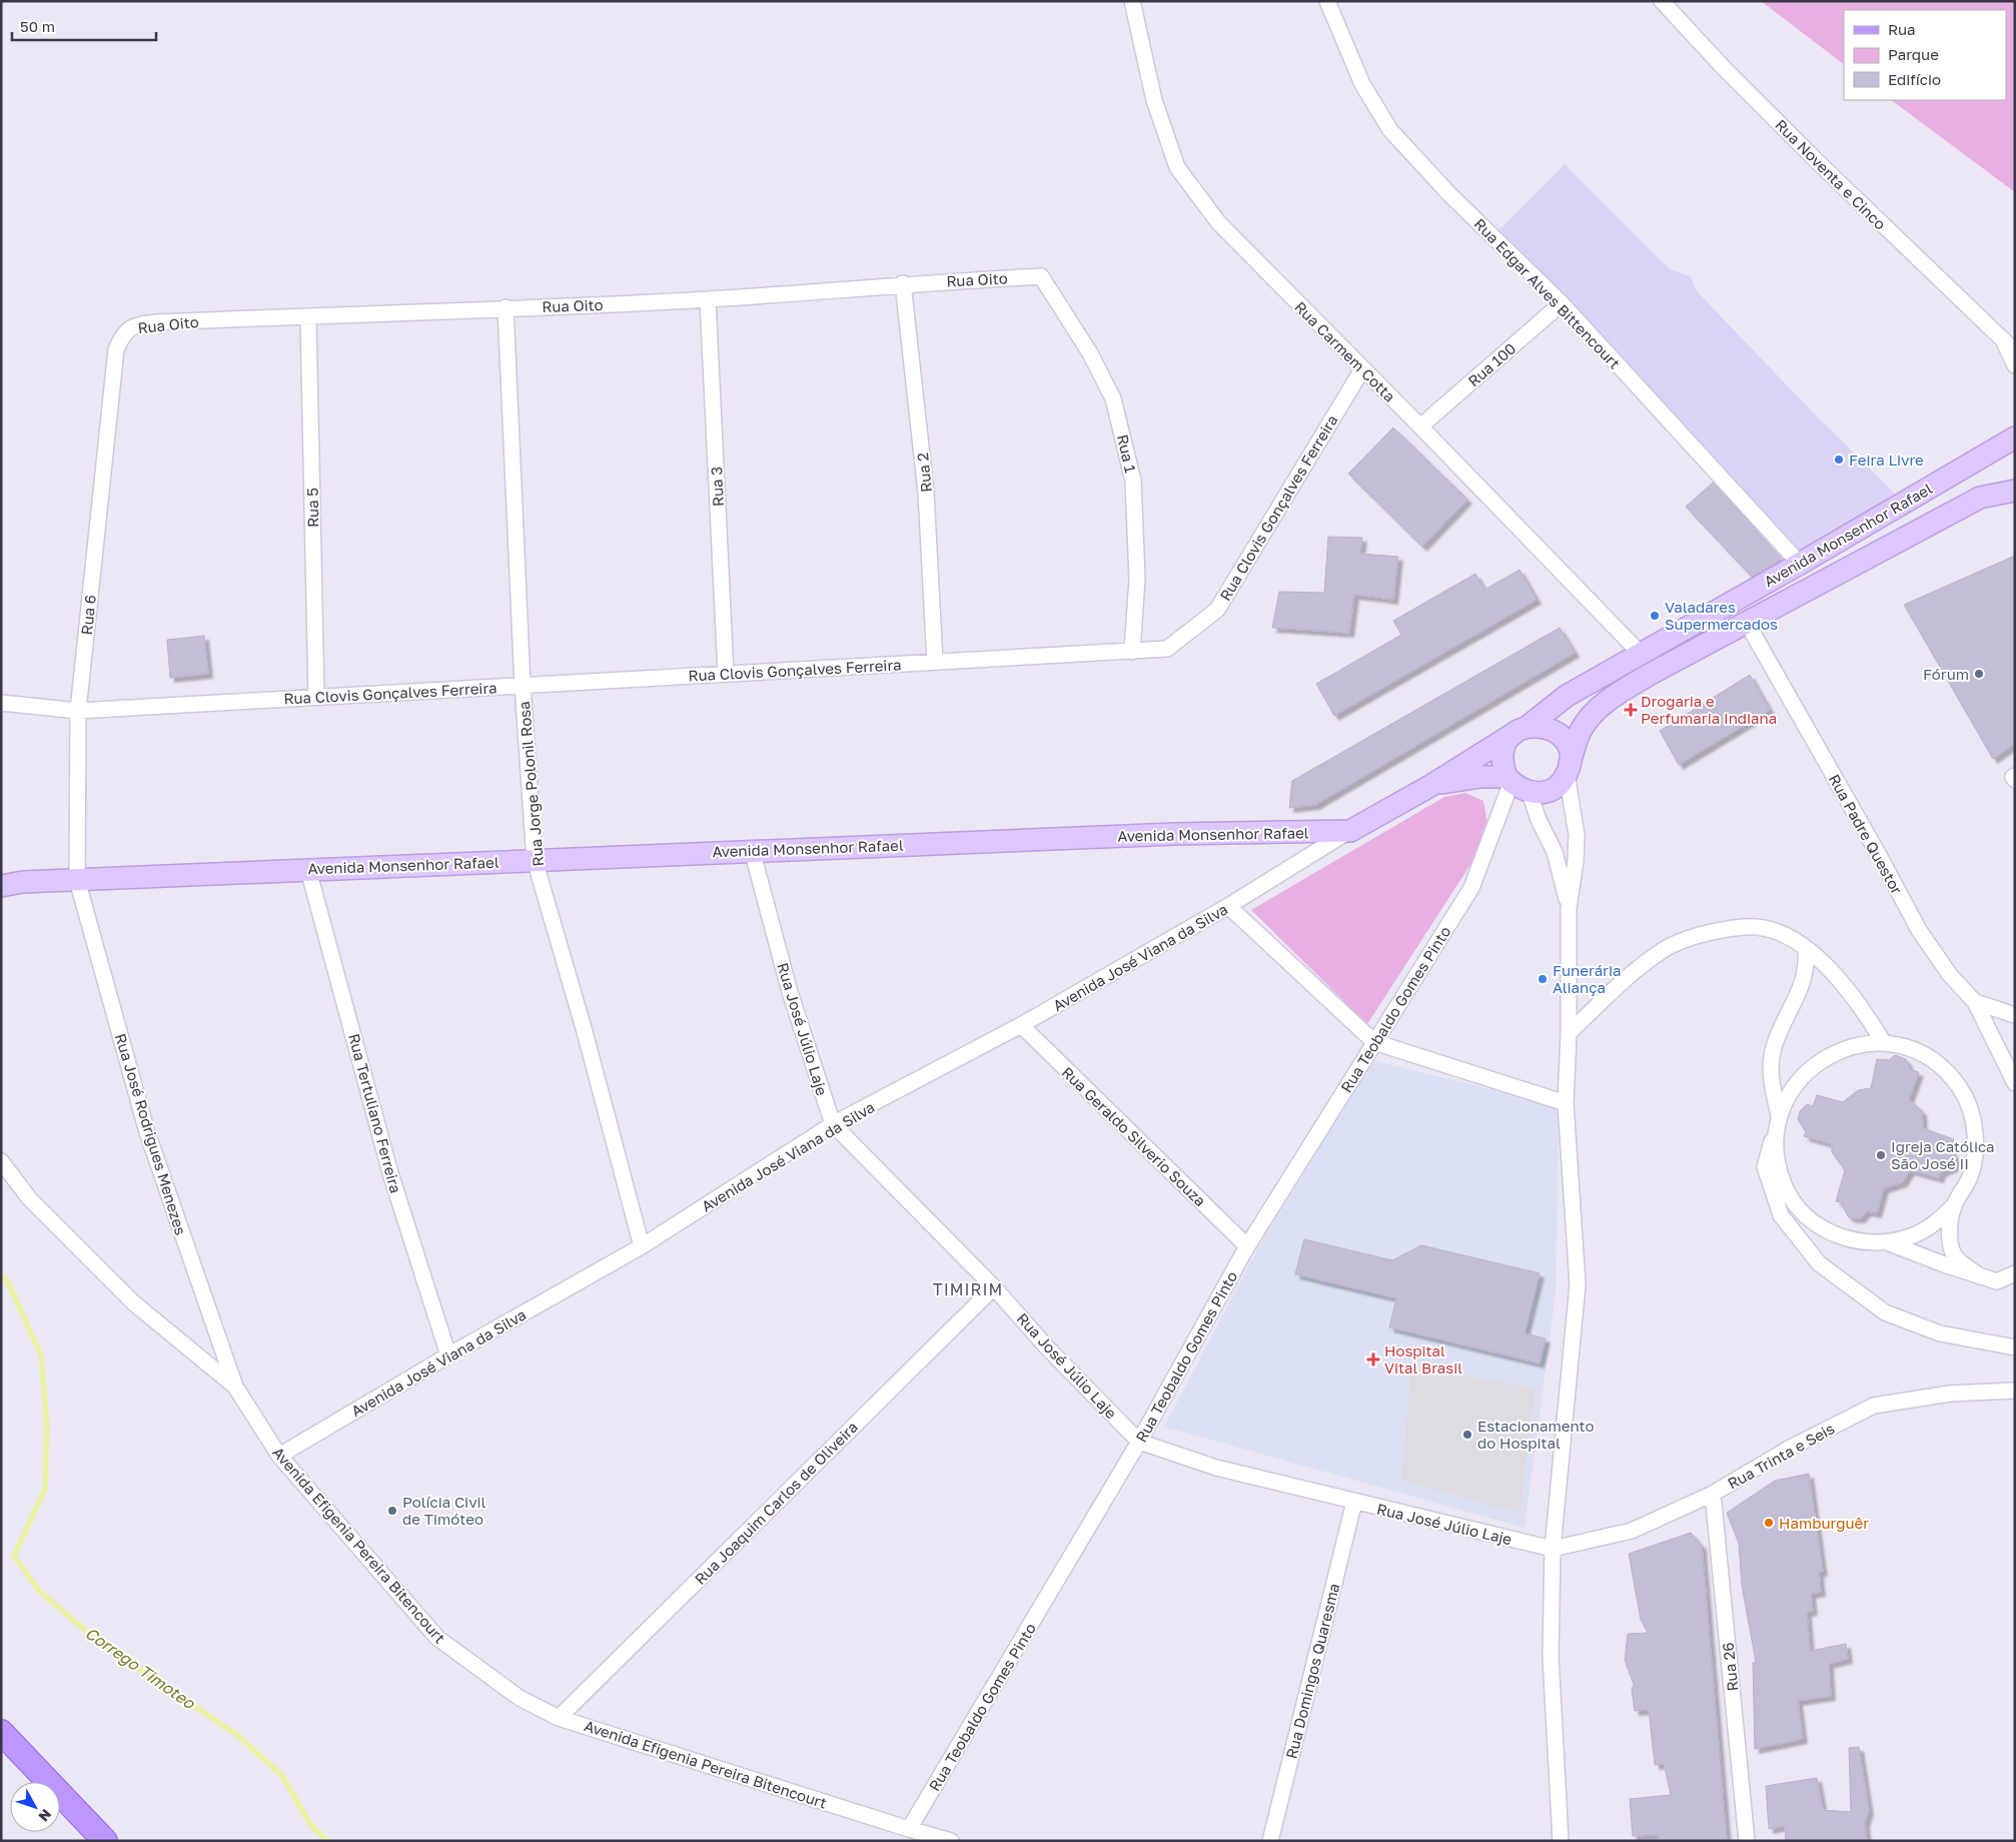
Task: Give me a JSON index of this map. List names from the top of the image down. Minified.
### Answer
{"streets":{"main road":["Avenida Monsenhor Rafael"],"street":["Rua Noventa e Cinco","Rua Oito","Rua Edgar Alves Bittencourt","Rua Carmem Cotta","Rua 100","Rua 1","Rua 2","Rua 3","Rua 5","Rua Clovis Gonçalves Ferreira","Rua 6","Rua Jorge Polonil Rosa","Rua Padre Questor","Avenida José Viana da Silva","Rua Teobaldo Gomes Pinto","Rua José Júlio Laje","Rua Tertuliano Ferreira","Rua José Rodrigues Menezes","Rua Geraldo Silverio Souza","Rua Trinta e Seis","Rua Joaquim Carlos de Oliveira","Avenida Efigenia Pereira Bitencourt","Rua 26","Rua Domingos Quaresma"]},"crossings":[["Rua Oito","Rua 1"],["Rua Oito","Rua 2"],["Rua Oito","Rua 3"],["Rua Oito","Rua 5"],["Rua Oito","Rua 6"],["Rua Oito","Rua Jorge Polonil Rosa"],["Rua Edgar Alves Bittencourt","Rua 100"],["Rua Edgar Alves Bittencourt","Avenida Monsenhor Rafael"],["Rua Carmem Cotta","Rua 100"],["Rua Carmem Cotta","Rua Clovis Gonçalves Ferreira"],["Rua Carmem Cotta","Avenida Monsenhor Rafael"],["Rua 1","Rua Clovis Gonçalves Ferreira"],["Rua 2","Rua Clovis Gonçalves Ferreira"],["Rua 3","Rua Clovis Gonçalves Ferreira"],["Rua 5","Rua Clovis Gonçalves Ferreira"],["Rua Clovis Gonçalves Ferreira","Rua 6"],["Rua Clovis Gonçalves Ferreira","Rua Jorge Polonil Rosa"],["Avenida Monsenhor Rafael","Rua 6"],["Avenida Monsenhor Rafael","Rua Jorge Polonil Rosa"],["Avenida Monsenhor Rafael","Rua Padre Questor"],["Avenida Monsenhor Rafael","Avenida José Viana da Silva"],["Avenida Monsenhor Rafael","Rua Teobaldo Gomes Pinto"],["Avenida Monsenhor Rafael","Rua José Júlio Laje"],["Avenida Monsenhor Rafael","Rua Tertuliano Ferreira"],["Avenida Monsenhor Rafael","Rua José Rodrigues Menezes"],["Rua 6","Rua José Rodrigues Menezes"],["Rua Jorge Polonil Rosa","Avenida José Viana da Silva"],["Avenida José Viana da Silva","Rua José Júlio Laje"],["Avenida José Viana da Silva","Rua Tertuliano Ferreira"],["Avenida José Viana da Silva","Rua Geraldo Silverio Souza"],["Avenida José Viana da Silva","Avenida Efigenia Pereira Bitencourt"],["Rua Teobaldo Gomes Pinto","Rua José Júlio Laje"],["Rua Teobaldo Gomes Pinto","Rua Geraldo Silverio Souza"],["Rua Teobaldo Gomes Pinto","Avenida Efigenia Pereira Bitencourt"],["Rua José Júlio Laje","Rua Trinta e Seis"],["Rua José Júlio Laje","Rua Joaquim Carlos de Oliveira"],["Rua José Júlio Laje","Rua Domingos Quaresma"],["Rua José Rodrigues Menezes","Avenida Efigenia Pereira Bitencourt"],["Rua Trinta e Seis","Rua 26"],["Rua Joaquim Carlos de Oliveira","Avenida Efigenia Pereira Bitencourt"]],"districts":["TIMIRIM"],"water":["Corrego Timoteo"],"places":{"other":["Feira Livre","Valadares Supermercados","Fórum","Funerária Aliança","Igreja Católica São José II","Estacionamento do Hospital","Polícia Civil de Timóteo","Hamburguêr"],"health":["Drogaria e Perfumaria Indiana","Hospital Vital Brasil"]},"legend":["Rua","Parque","Edifício"],"scale_bar":"50 m","north":"bottom right"}
